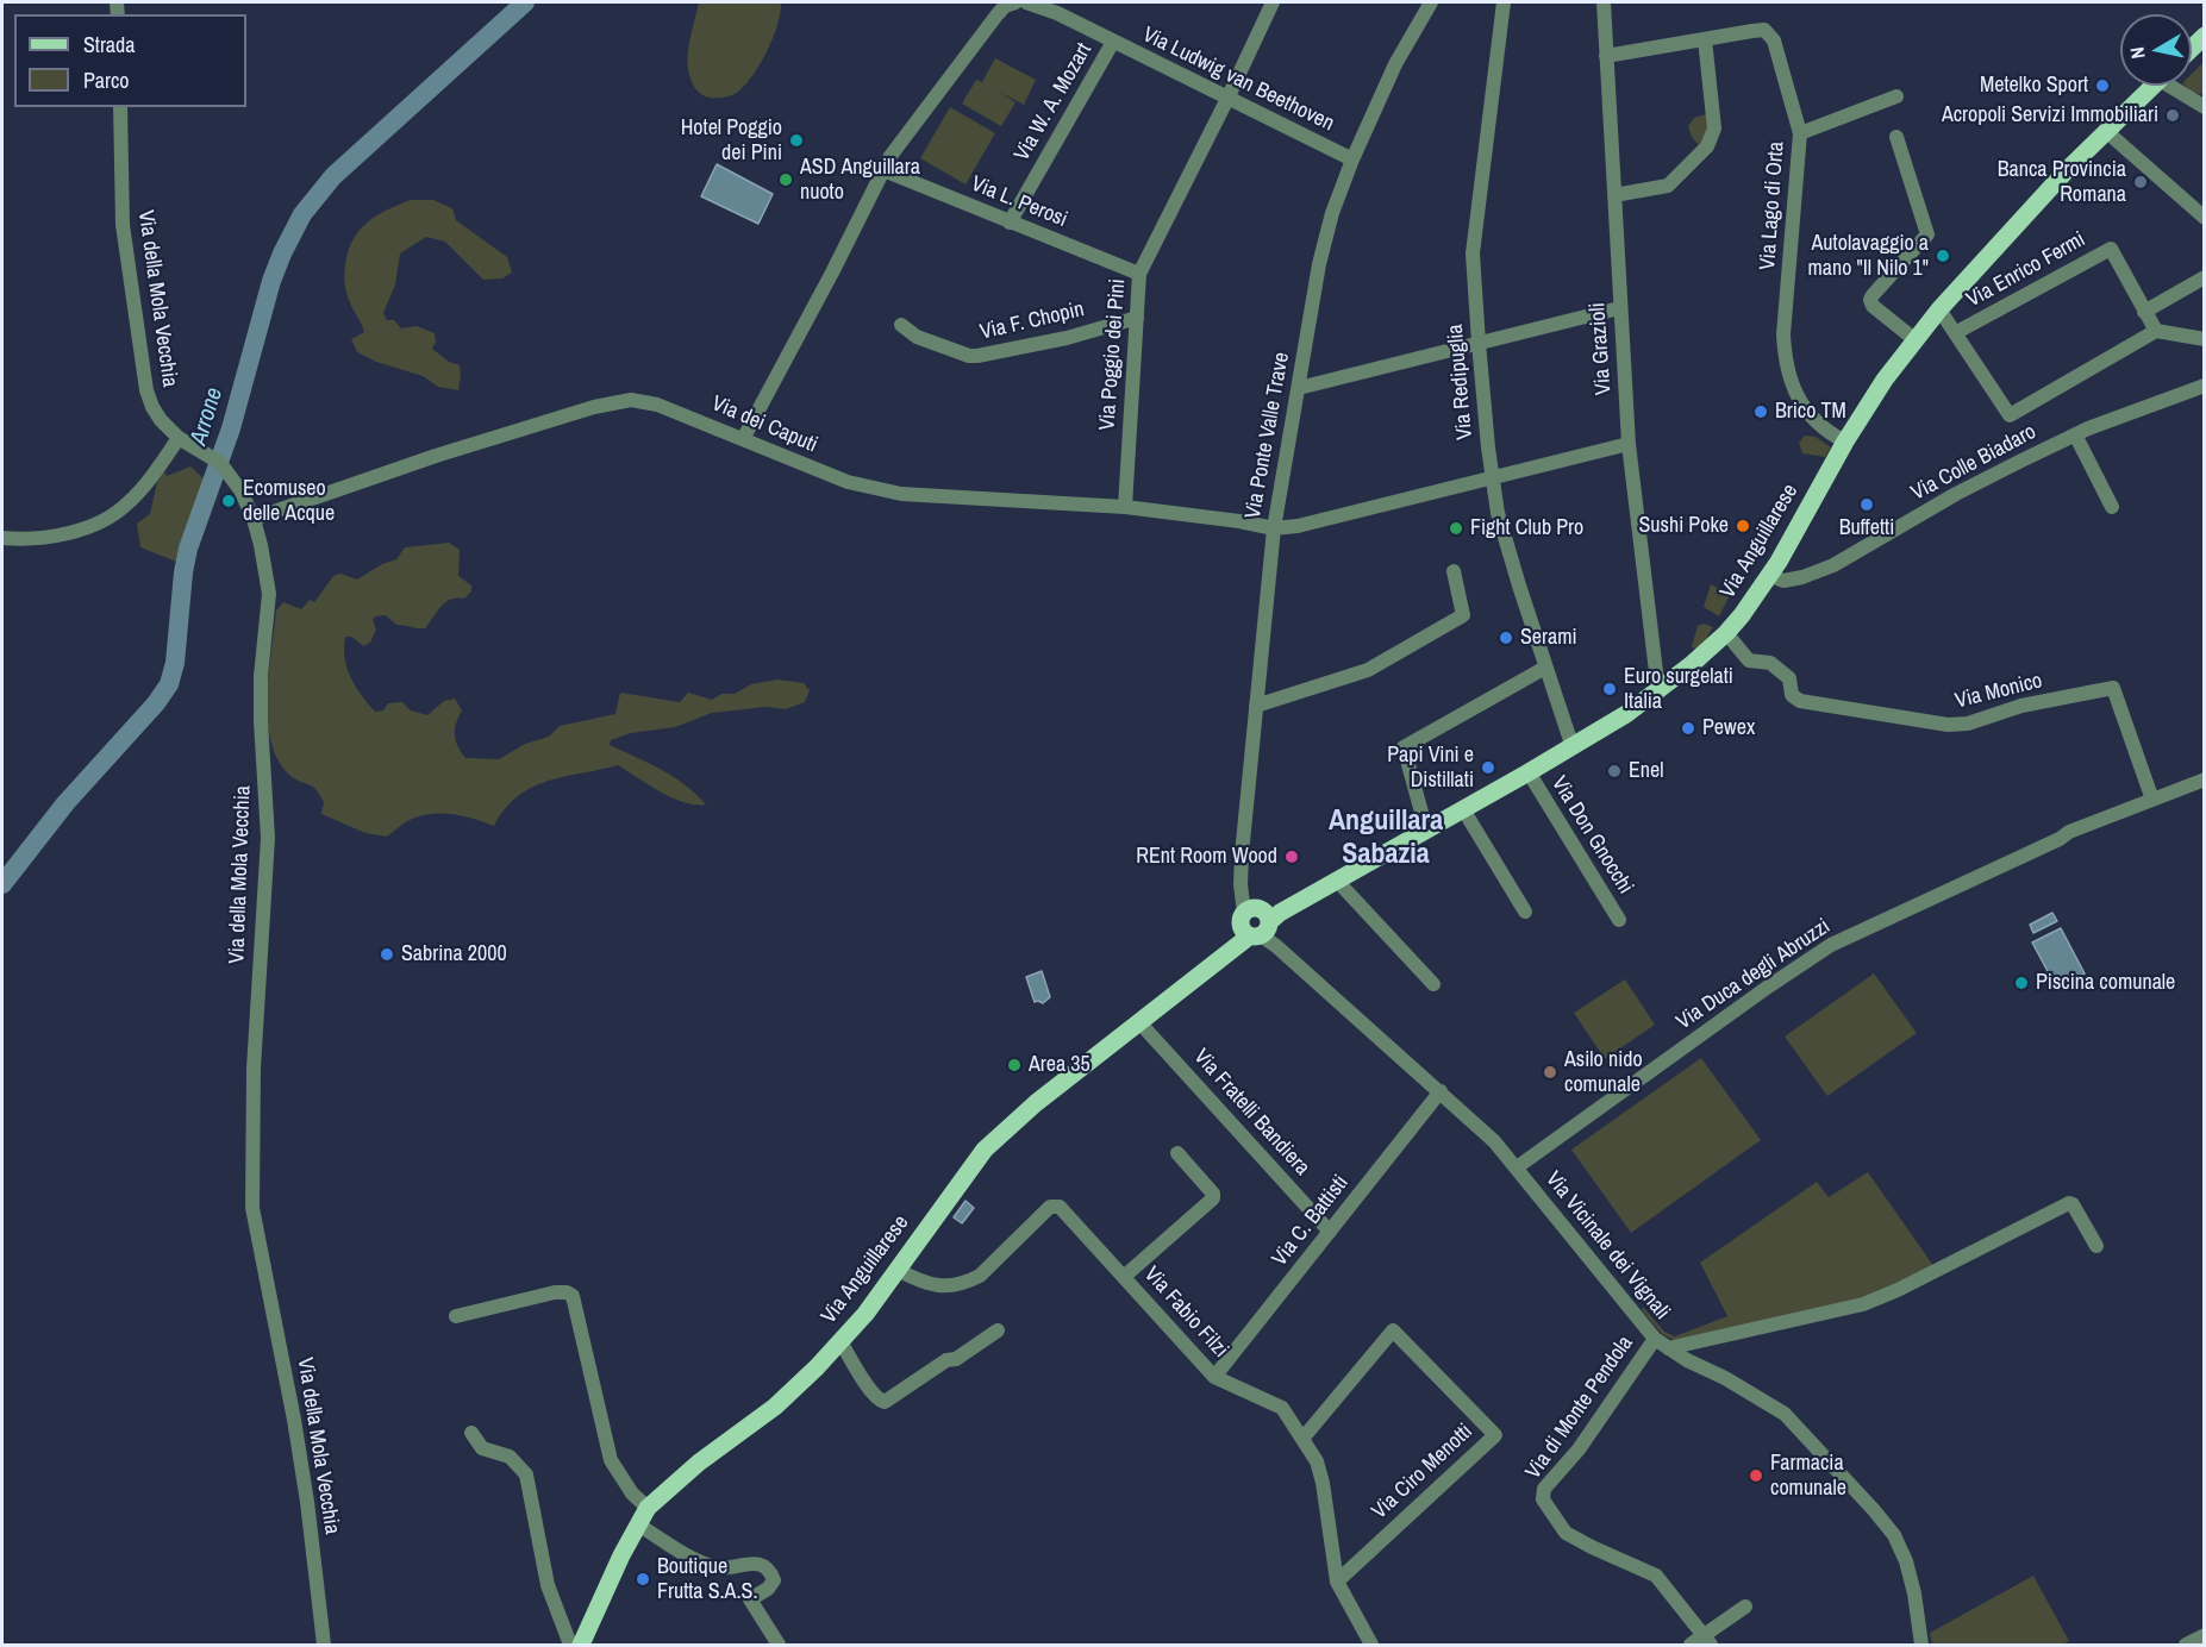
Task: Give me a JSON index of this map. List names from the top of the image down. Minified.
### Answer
{"streets":{"main road":["Via Anguillarese"],"street":["Via Ludwig van Beethoven","Via W. A. Mozart","Via L. Perosi","Via Lago di Orta","Via Enrico Fermi","Via della Mola Vecchia","Via F. Chopin","Via Grazioli","Via Poggio dei Pini","Via Redipuglia","Via dei Caputi","Via Ponte Valle Trave","Via Colle Biadaro","Via Monico","Via Don Gnocchi","Via Duca degli Abruzzi","Via Fratelli Bandiera","Via C. Battisti","Via Vicinale dei Vignali","Via Fabio Filzi","Via di Monte Pendola","Via Ciro Menotti"]},"crossings":[["Via Ludwig van Beethoven","Via W. A. Mozart"],["Via Ludwig van Beethoven","Via Poggio dei Pini"],["Via Ludwig van Beethoven","Via Ponte Valle Trave"],["Via W. A. Mozart","Via L. Perosi"],["Via L. Perosi","Via Poggio dei Pini"],["Via Lago di Orta","Via Grazioli"],["Via Lago di Orta","Via Anguillarese"],["Via della Mola Vecchia","Via dei Caputi"],["Via F. Chopin","Via Poggio dei Pini"],["Via Grazioli","Via Anguillarese"],["Via Poggio dei Pini","Via dei Caputi"],["Via Redipuglia","Via Anguillarese"],["Via dei Caputi","Via Ponte Valle Trave"],["Via Ponte Valle Trave","Via Anguillarese"],["Via Ponte Valle Trave","Via Vicinale dei Vignali"],["Via Colle Biadaro","Via Anguillarese"],["Via Anguillarese","Via Monico"],["Via Anguillarese","Via Don Gnocchi"],["Via Anguillarese","Via Fratelli Bandiera"],["Via Anguillarese","Via Vicinale dei Vignali"],["Via Anguillarese","Via Fabio Filzi"],["Via Monico","Via Duca degli Abruzzi"],["Via Duca degli Abruzzi","Via Vicinale dei Vignali"],["Via Fratelli Bandiera","Via C. Battisti"],["Via C. Battisti","Via Vicinale dei Vignali"],["Via C. Battisti","Via Fabio Filzi"],["Via Vicinale dei Vignali","Via di Monte Pendola"],["Via Fabio Filzi","Via Ciro Menotti"]],"districts":["Anguillara Sabazia"],"water":["Arrone"],"places":["Metelko Sport","Acropoli Servizi Immobiliari","Hotel Poggio dei Pini","ASD Anguillara nuoto","Banca Provincia Romana","Autolavaggio a mano \"Il Nilo 1\"","Brico TM","Ecomuseo delle Acque","Buffetti","Sushi Poke","Fight Club Pro","Serami","Euro surgelati Italia","Pewex","Papi Vini e Distillati","Enel","REnt Room Wood","Sabrina 2000","Piscina comunale","Area 35","Asilo nido comunale","Farmacia comunale","Boutique Frutta S.A.S."],"legend":["Strada","Parco"],"north":"left"}
